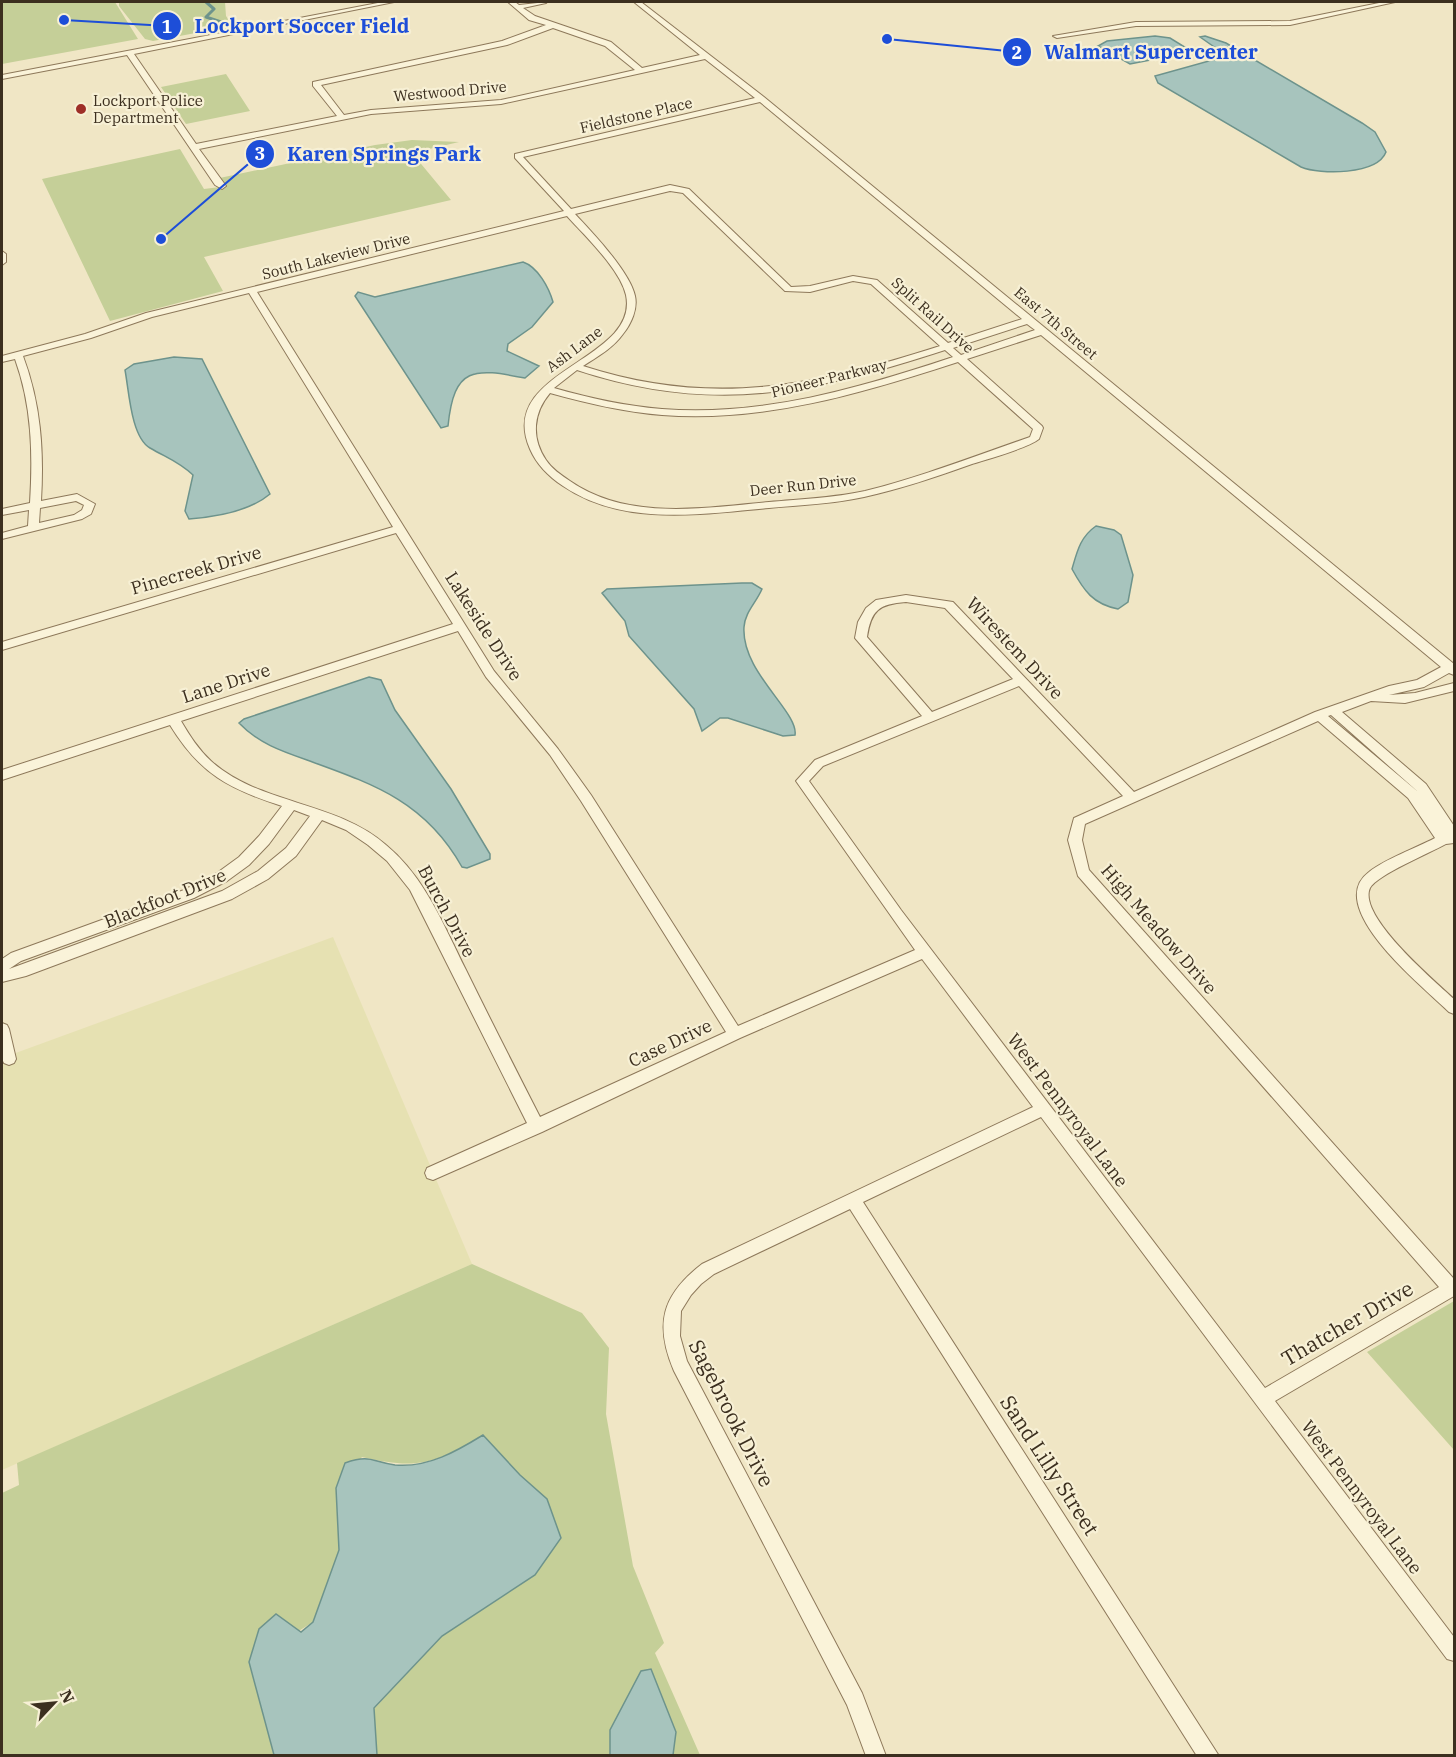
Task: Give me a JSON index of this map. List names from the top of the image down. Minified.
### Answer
{"streets":{"street":["Westwood Drive","Fieldstone Place","South Lakeview Drive","Split Rail Drive","East 7th Street","Ash Lane","Pioneer Parkway","Deer Run Drive","Pinecreek Drive","Lakeside Drive","Wirestem Drive","Lane Drive","Blackfoot Drive","Burch Drive","High Meadow Drive","Case Drive","West Pennyroyal Lane","Thatcher Drive","Sagebrook Drive","Sand Lilly Street"]},"crossings":[["Westwood Drive","East 7th Street"],["Fieldstone Place","East 7th Street"],["Fieldstone Place","Ash Lane"],["South Lakeview Drive","Split Rail Drive"],["South Lakeview Drive","Ash Lane"],["South Lakeview Drive","Lakeside Drive"],["Split Rail Drive","Pioneer Parkway"],["Split Rail Drive","Deer Run Drive"],["East 7th Street","Pioneer Parkway"],["East 7th Street","High Meadow Drive"],["Ash Lane","Pioneer Parkway"],["Ash Lane","Deer Run Drive"],["Pinecreek Drive","Lakeside Drive"],["Lakeside Drive","Lane Drive"],["Lakeside Drive","Case Drive"],["Wirestem Drive","High Meadow Drive"],["Wirestem Drive","West Pennyroyal Lane"],["Lane Drive","Burch Drive"],["Blackfoot Drive","Burch Drive"],["Burch Drive","Case Drive"],["High Meadow Drive","Thatcher Drive"],["Case Drive","West Pennyroyal Lane"],["West Pennyroyal Lane","Thatcher Drive"],["West Pennyroyal Lane","Sagebrook Drive"],["Sagebrook Drive","Sand Lilly Street"]],"places":["Lockport Soccer Field","Walmart Supercenter","Lockport Police Department","Karen Springs Park"],"north":"top right"}
